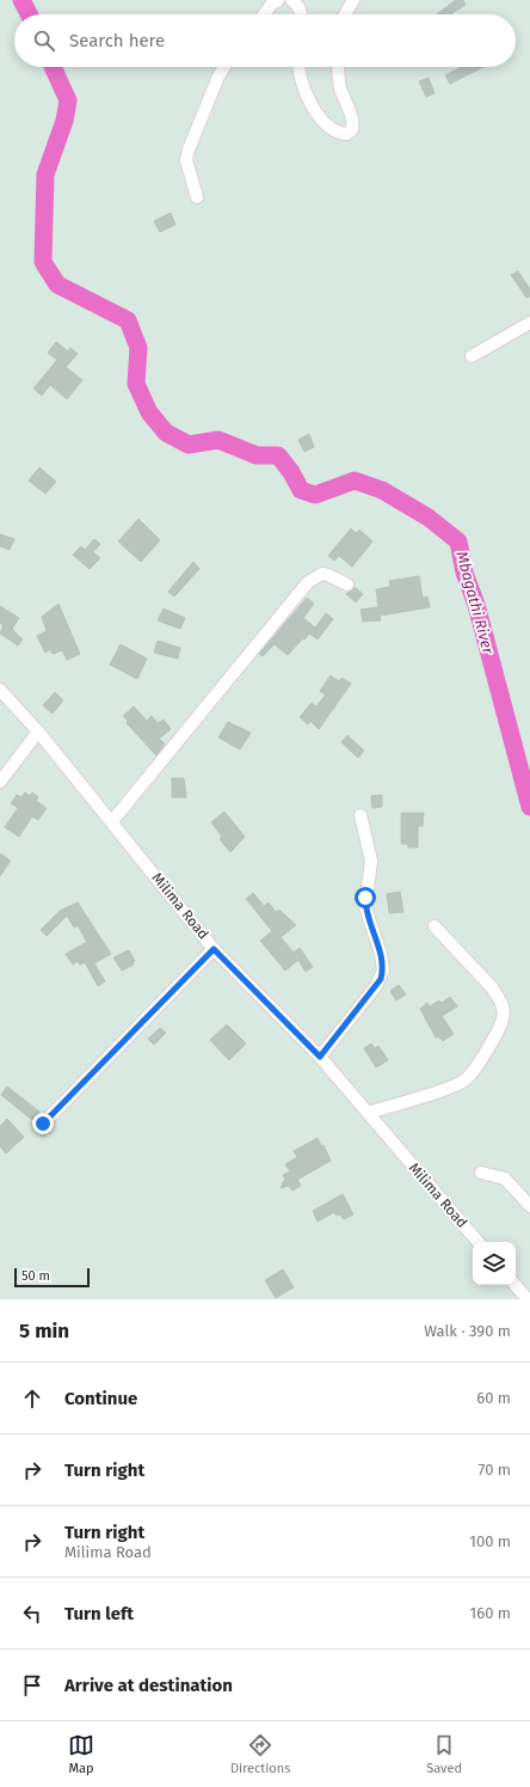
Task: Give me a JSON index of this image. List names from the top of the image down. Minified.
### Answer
{"streets":{"street":["Milima Road"]},"water":["Mbagathi River"],"scale_bar":"50 m","page":{"search":"Search here","scale":"50 m","heading":["5 min","Walk · 390 m"],"list":[["Continue","60 m"],["Turn right","70 m"],["Turn right","Milima Road","100 m"],["Turn left","160 m"],"Arrive at destination"],"nav":["Map","Directions","Saved"]}}
